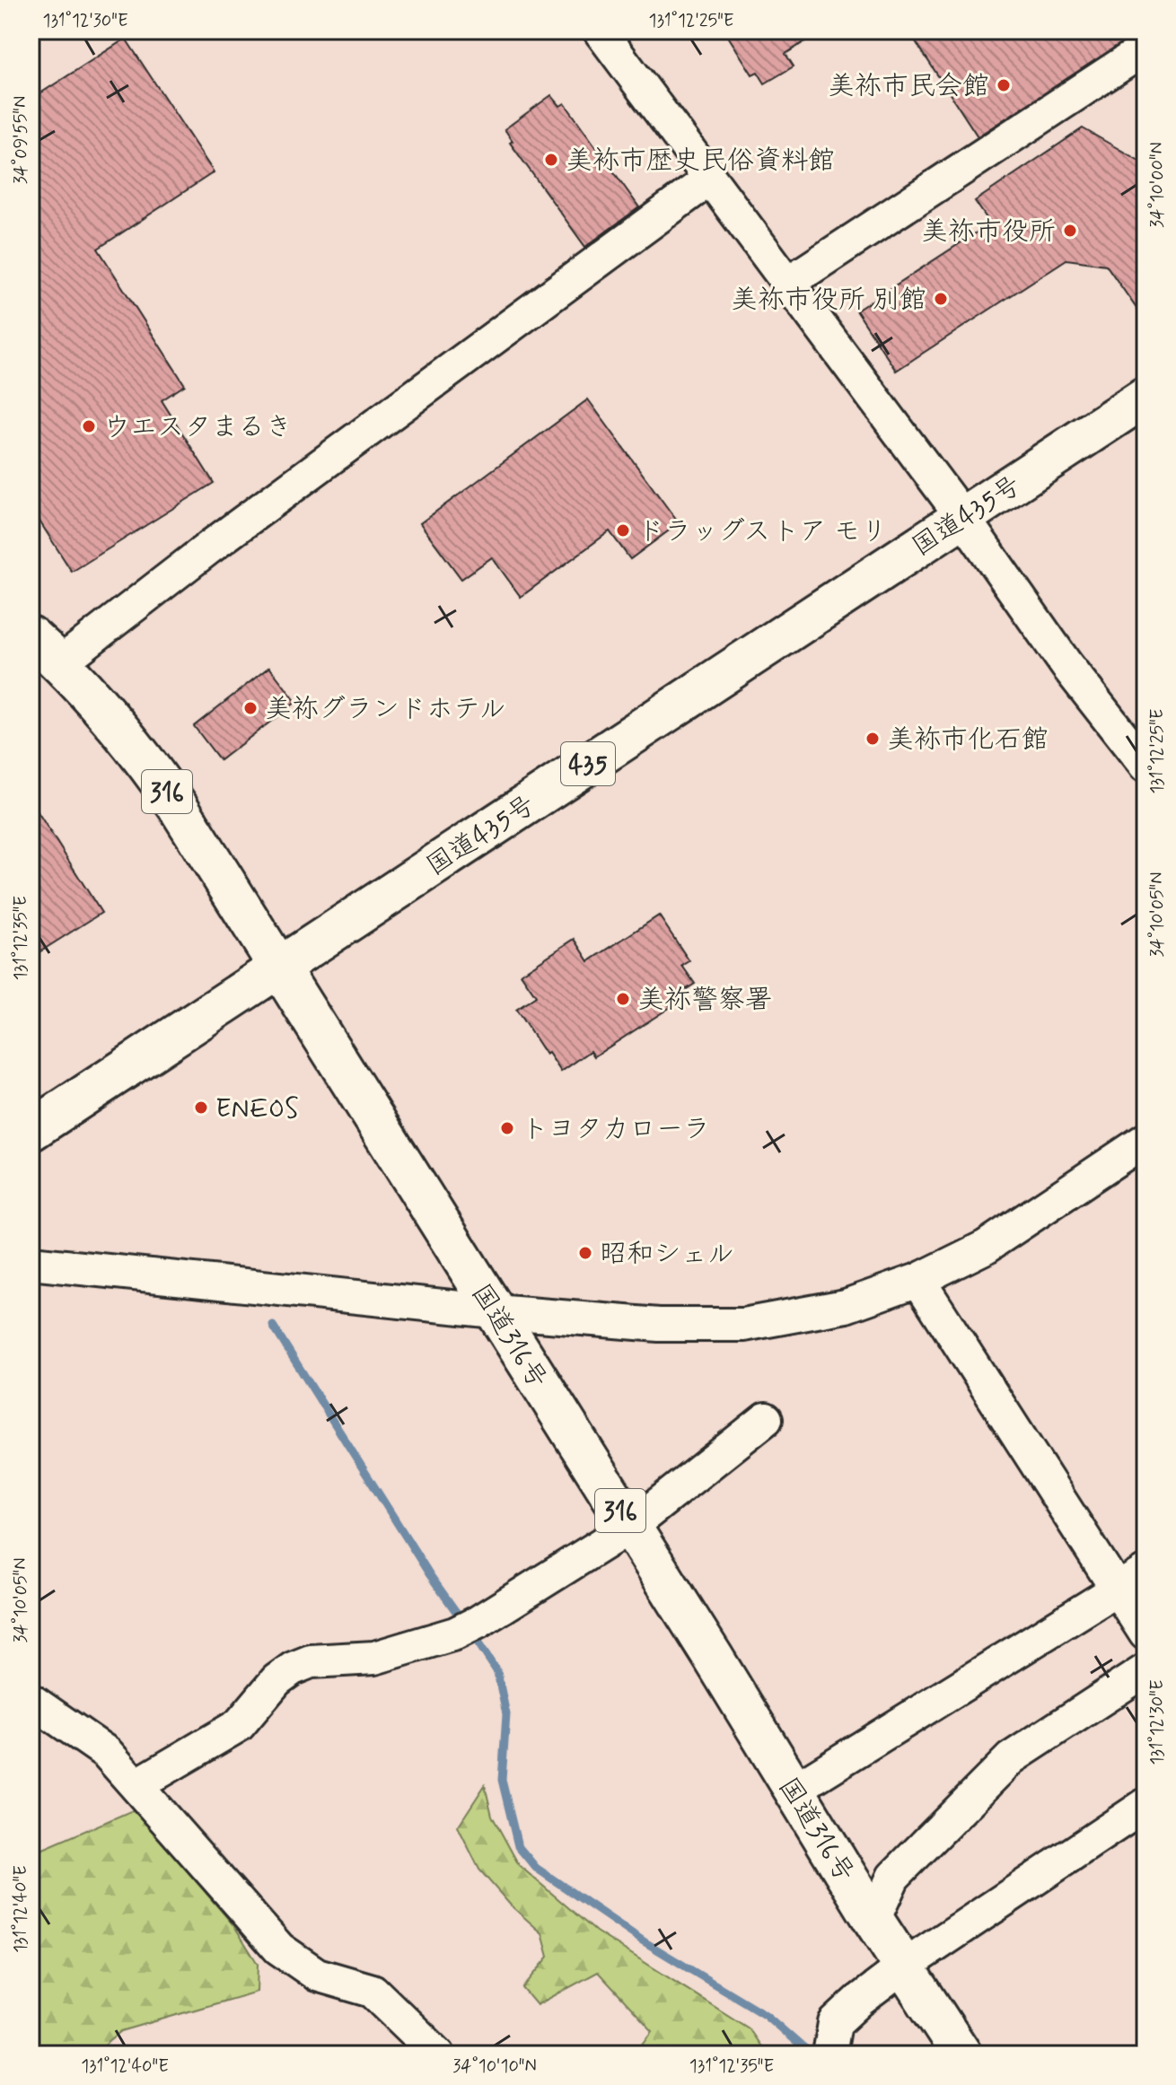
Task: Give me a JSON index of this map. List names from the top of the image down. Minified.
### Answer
{"streets":{"highway":["国道435号","435","316","国道316号"]},"crossings":[["国道435号","国道316号"]],"places":["美祢市民会館","美袮市歴史民俗資料館","美祢市役所","美祢市役所 別館","ウエスタまるき","ドラッグストア モリ","美祢グランドホテル","美袮市化石館","美祢警察署","ENEOS","トヨタカローラ","昭和シェル"],"coordinates":["131°12'30\"E","131°12'25\"E","34°09'55\"N","34°10'00\"N","34°10'05\"N","131°12'35\"E","131°12'40\"E","34°10'10\"N"]}
